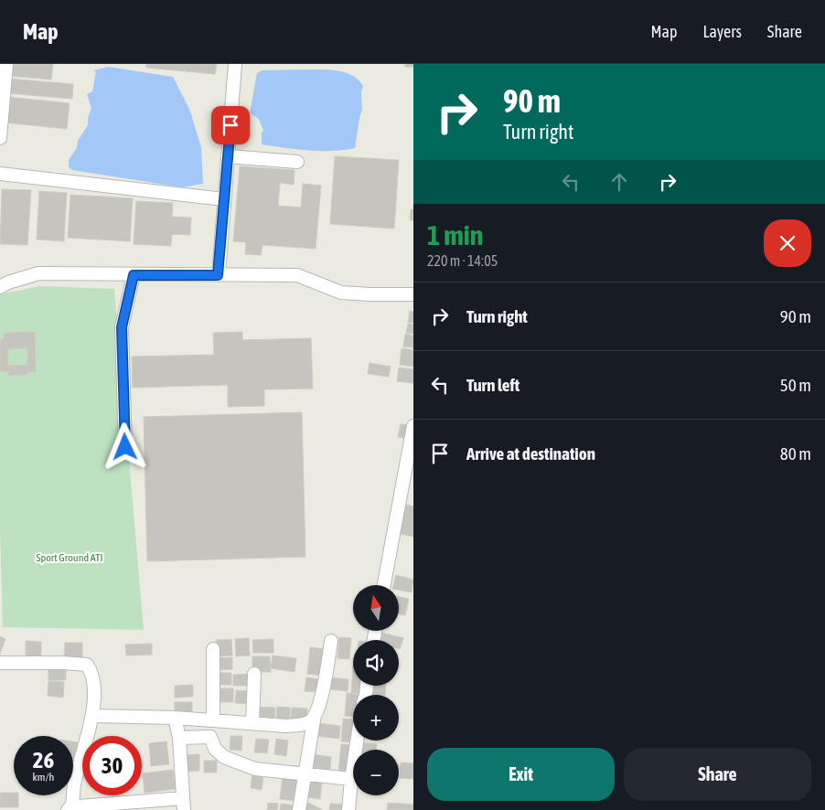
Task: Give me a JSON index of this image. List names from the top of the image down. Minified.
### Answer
{"parks":["Sport Ground ATI"],"north":"top","page":{"header":"Map","nav":["Map","Layers","Share"],"turn":["90 m","Turn right"],"heading":["1 min","220 m · 14:05"],"list":[{"name":"Turn right","value":"90 m"},{"name":"Turn left","value":"50 m"},{"name":"Arrive at destination","value":"80 m"}],"map_buttons":["+","−"],"speed":"26 km/h","limit":"30","buttons":["Exit","Share"]}}
